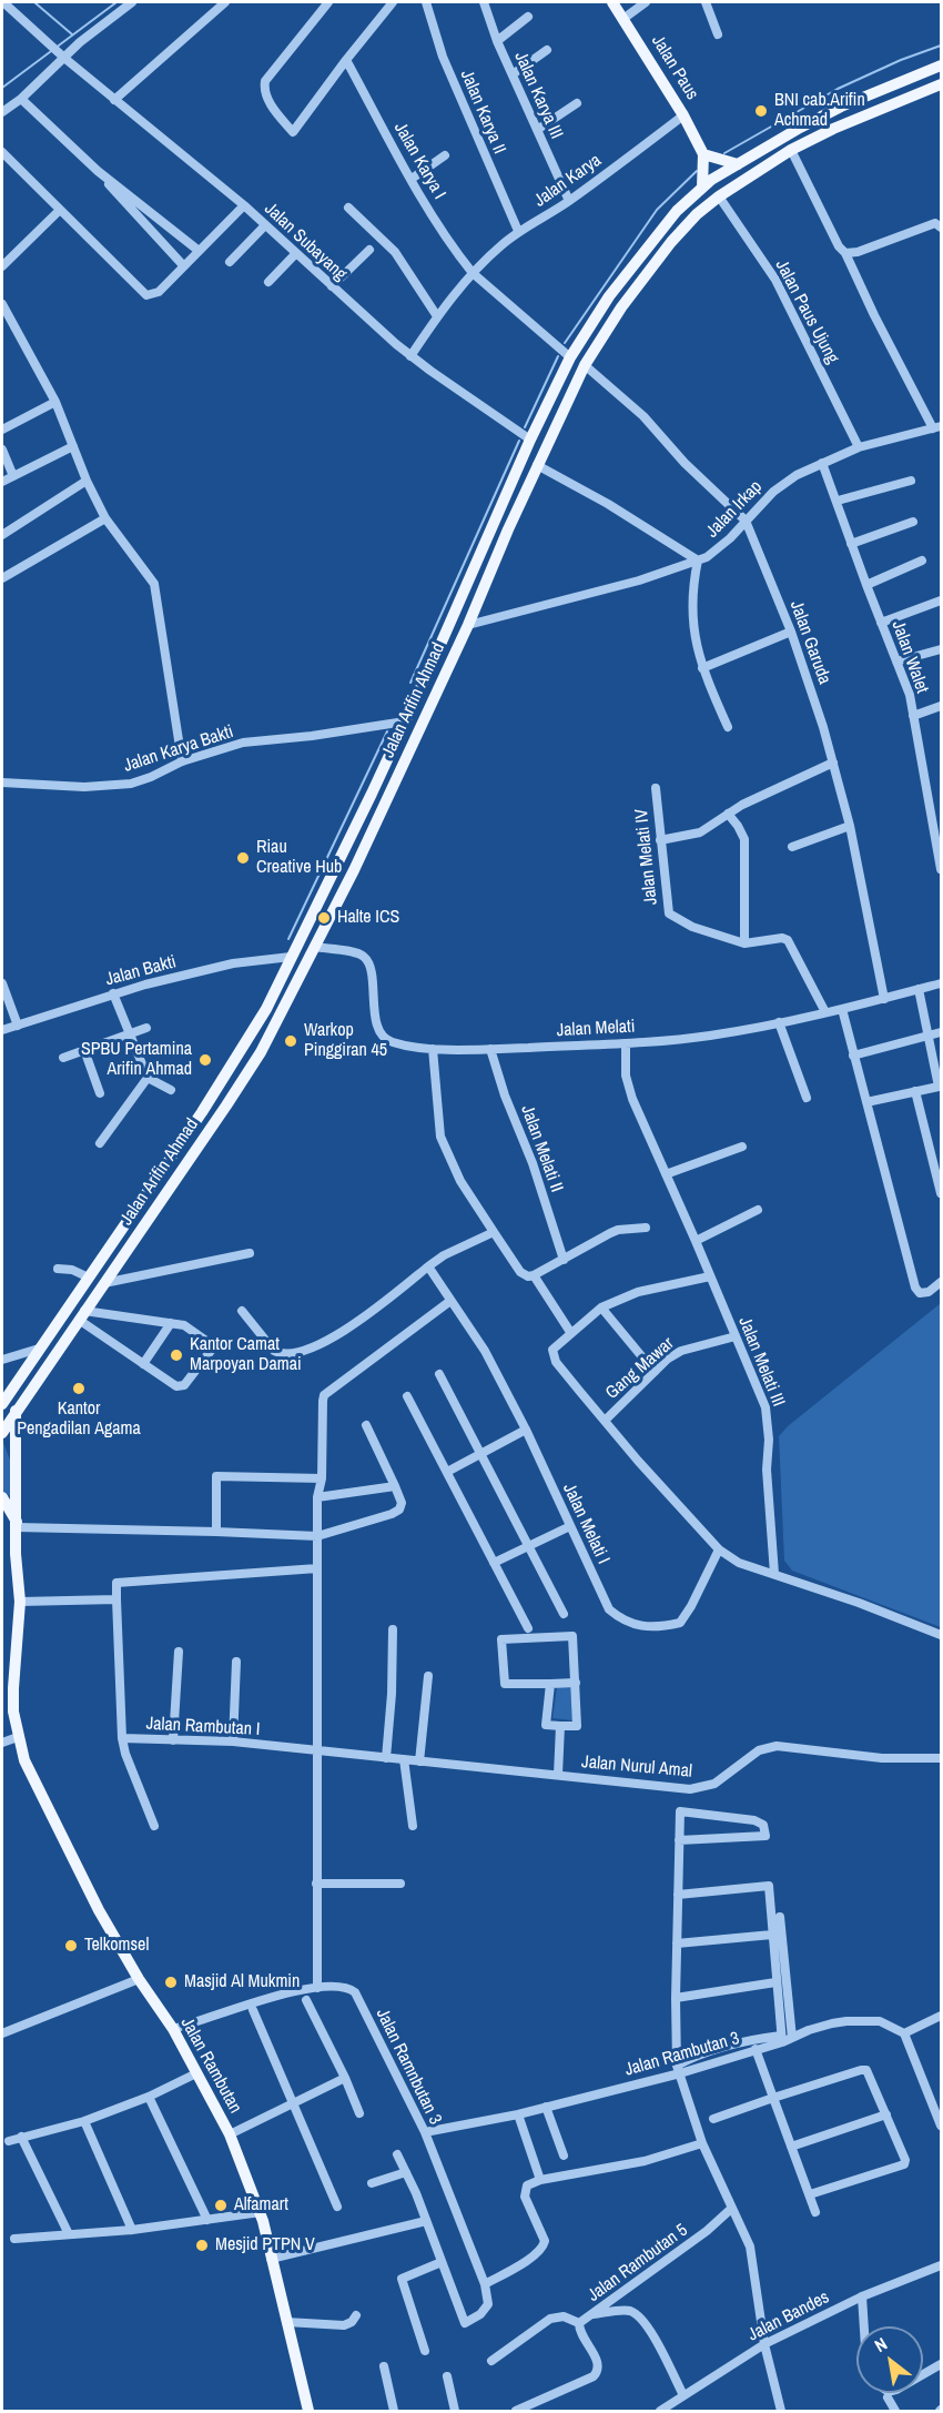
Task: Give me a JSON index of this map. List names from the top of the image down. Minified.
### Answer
{"streets":{"main road":["Jalan Paus","Jalan Arifin Ahmad","Jalan Rambutan"],"street":["Jalan Karya III","Jalan Karya II","Jalan Karya I","Jalan Karya","Jalan Subayang","Jalan Paus Ujung","Jalan Irkap","Jalan Garuda","Jalan Walet","Jalan Karya Bakti","Jalan Melati IV","Jalan Bakti","Jalan Melati","Jalan Melati II","Jalan Melati III","Gang Mawar","Jalan Melati I","Jalan Rambutan I","Jalan Nurul Amal","Jalan Rambutan 3","Jalan Ramnbutan 3","Jalan Rambutan 5","Jalan Bandes"]},"crossings":[["Jalan Paus","Jalan Karya"],["Jalan Paus","Jalan Arifin Ahmad"],["Jalan Karya III","Jalan Karya"],["Jalan Karya II","Jalan Karya"],["Jalan Karya I","Jalan Karya"],["Jalan Karya","Jalan Subayang"],["Jalan Subayang","Jalan Arifin Ahmad"],["Jalan Paus Ujung","Jalan Irkap"],["Jalan Paus Ujung","Jalan Arifin Ahmad"],["Jalan Irkap","Jalan Garuda"],["Jalan Irkap","Jalan Walet"],["Jalan Irkap","Jalan Arifin Ahmad"],["Jalan Garuda","Jalan Arifin Ahmad"],["Jalan Garuda","Jalan Melati"],["Jalan Arifin Ahmad","Jalan Karya Bakti"],["Jalan Arifin Ahmad","Jalan Bakti"],["Jalan Arifin Ahmad","Jalan Melati"],["Jalan Arifin Ahmad","Jalan Rambutan"],["Jalan Melati IV","Jalan Melati"],["Jalan Melati","Jalan Melati II"],["Jalan Melati","Jalan Melati III"],["Jalan Melati III","Gang Mawar"],["Jalan Rambutan I","Jalan Nurul Amal"],["Jalan Rambutan 3","Jalan Ramnbutan 3"],["Jalan Rambutan","Jalan Ramnbutan 3"]],"places":["BNI cab.Arifin Achmad","Riau Creative Hub","Halte ICS","Warkop Pinggiran 45","SPBU Pertamina Arifin Ahmad","Kantor Camat Marpoyan Damai","Kantor Pengadilan Agama","Telkomsel","Masjid Al Mukmin","Alfamart","Mesjid PTPN V"],"north":"top left"}
